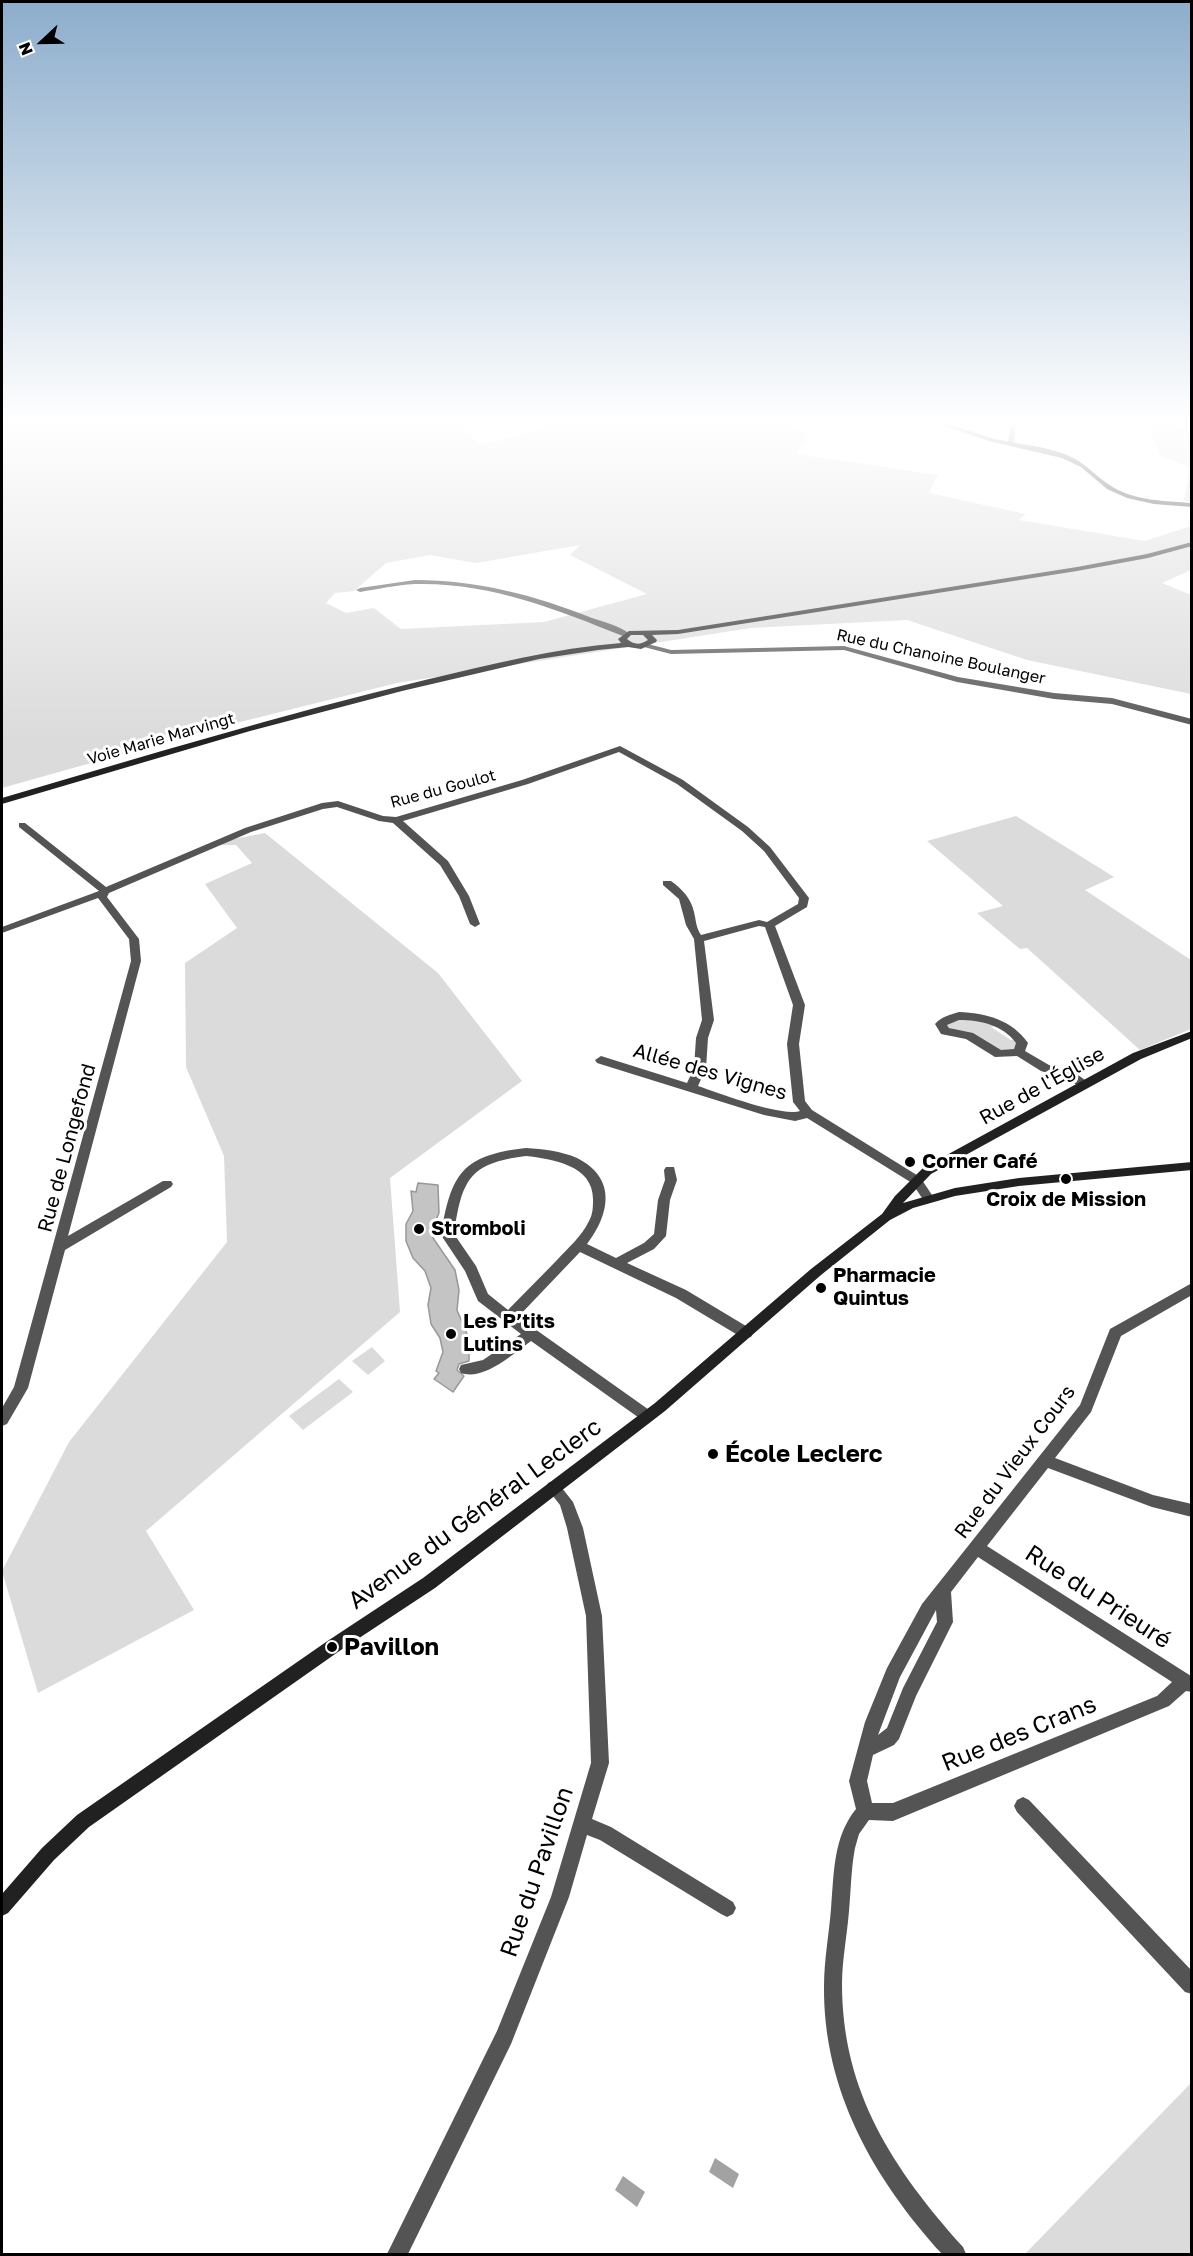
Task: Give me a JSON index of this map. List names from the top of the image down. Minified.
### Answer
{"streets":{"main road":["Voie Marie Marvingt","Rue de l'Église","Avenue du Général Leclerc"],"street":["Rue du Chanoine Boulanger","Rue du Goulot","Allée des Vignes","Rue de Longefond","Rue du Vieux Cours","Rue du Prieuré","Rue des Crans","Rue du Pavillon"]},"crossings":[["Rue du Goulot","Rue de Longefond"],["Rue de l'Église","Avenue du Général Leclerc"],["Rue du Vieux Cours","Rue du Prieuré"],["Rue du Vieux Cours","Rue des Crans"],["Avenue du Général Leclerc","Rue du Pavillon"],["Rue du Prieuré","Rue des Crans"]],"places":["Corner Café","Croix de Mission","Stromboli","Pharmacie Quintus","Les P’tits Lutins","École Leclerc","Pavillon"],"north":"left"}
